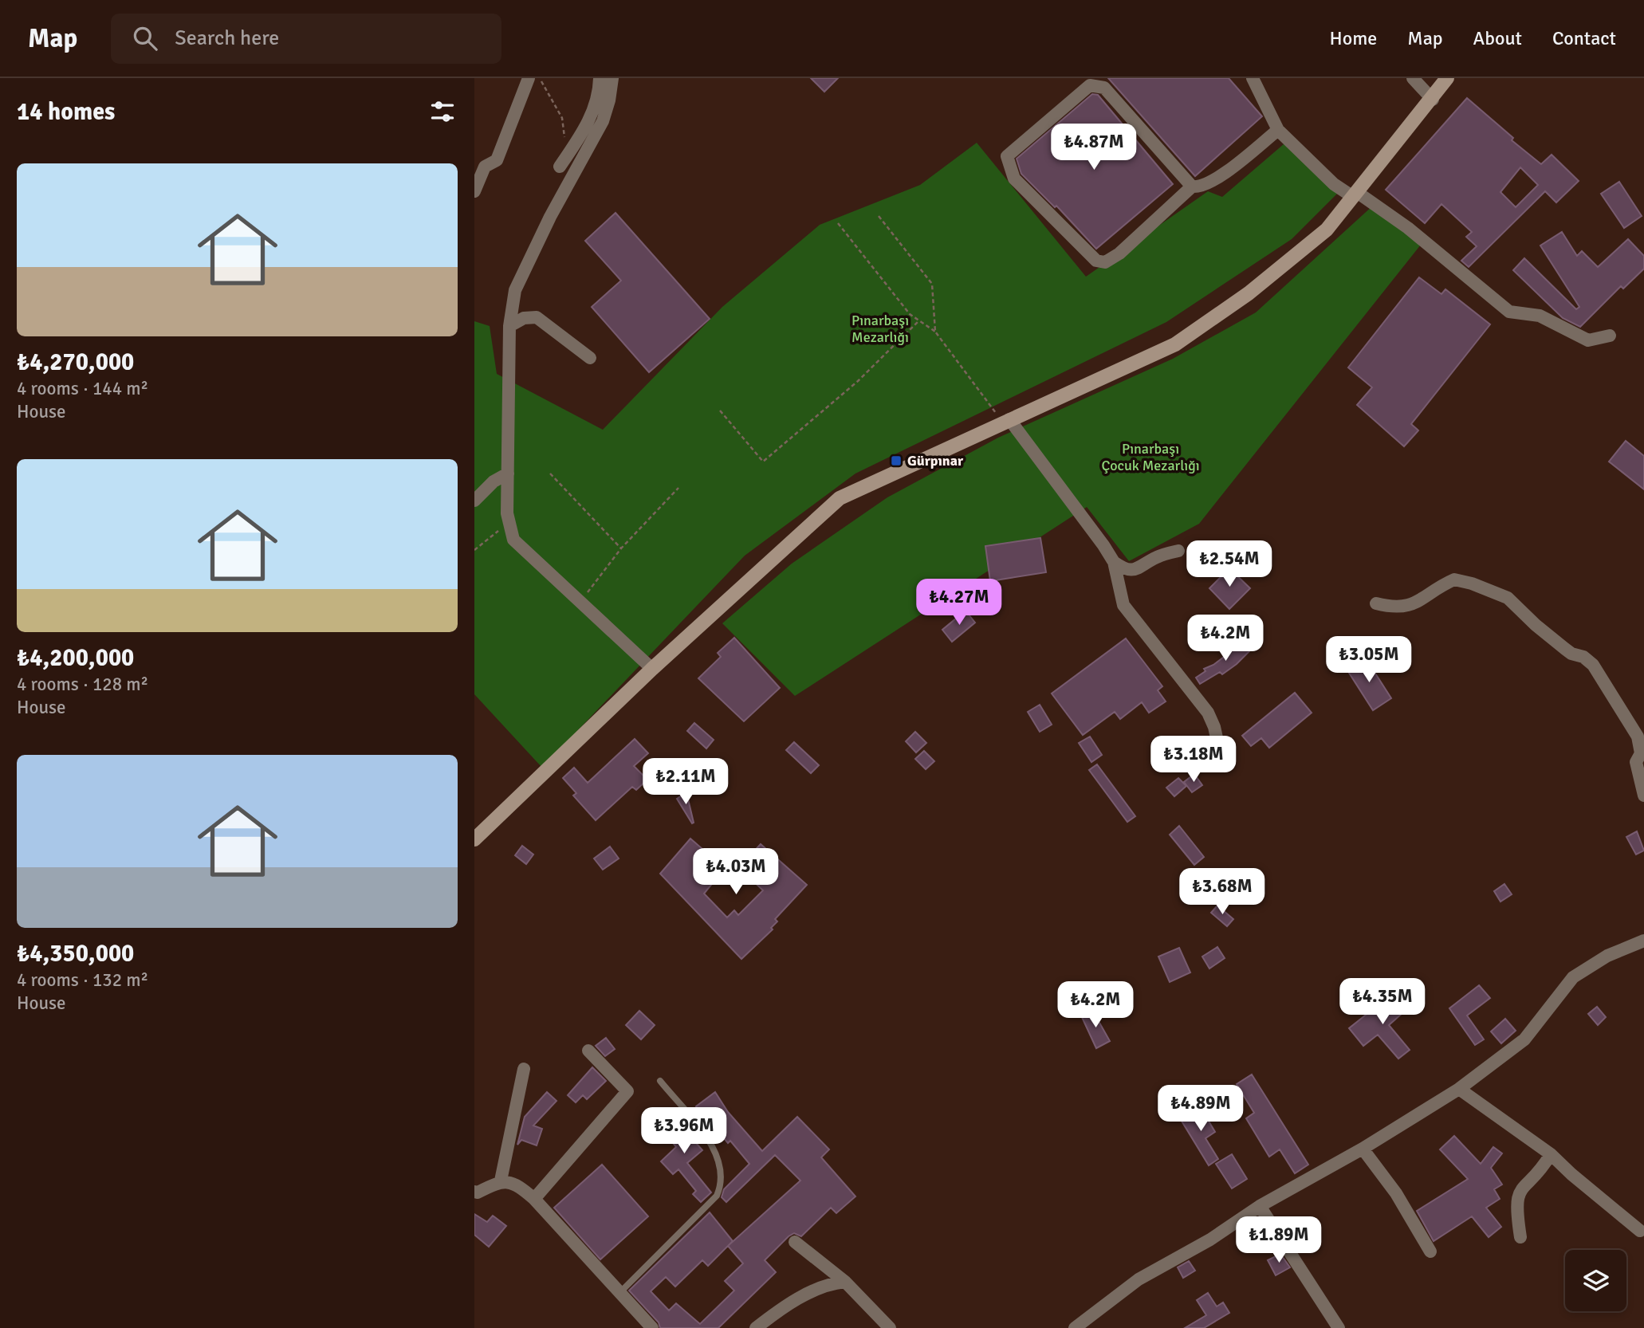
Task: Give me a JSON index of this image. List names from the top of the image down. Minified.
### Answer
{"parks":["Pınarbaşı Mezarlığı","Pınarbaşı Çocuk Mezarlığı"],"places":{"transit":["Gürpınar"]},"page":{"header":"Map","search":"Search here","nav":["Home","Map","About","Contact"],"heading":"14 homes","price":["₺4.87M","₺2.54M","₺4.27M","₺4.2M","₺3.05M","₺3.18M","₺2.11M","₺4.03M","₺3.68M","₺4.35M","₺4.2M","₺4.89M","₺3.96M","₺1.89M"],"list":[{"name":"₺4,270,000","note":"4 rooms · 144 m² · House"},{"name":"₺4,200,000","note":"4 rooms · 128 m² · House"},{"name":"₺4,350,000","note":"4 rooms · 132 m² · House"}]}}
